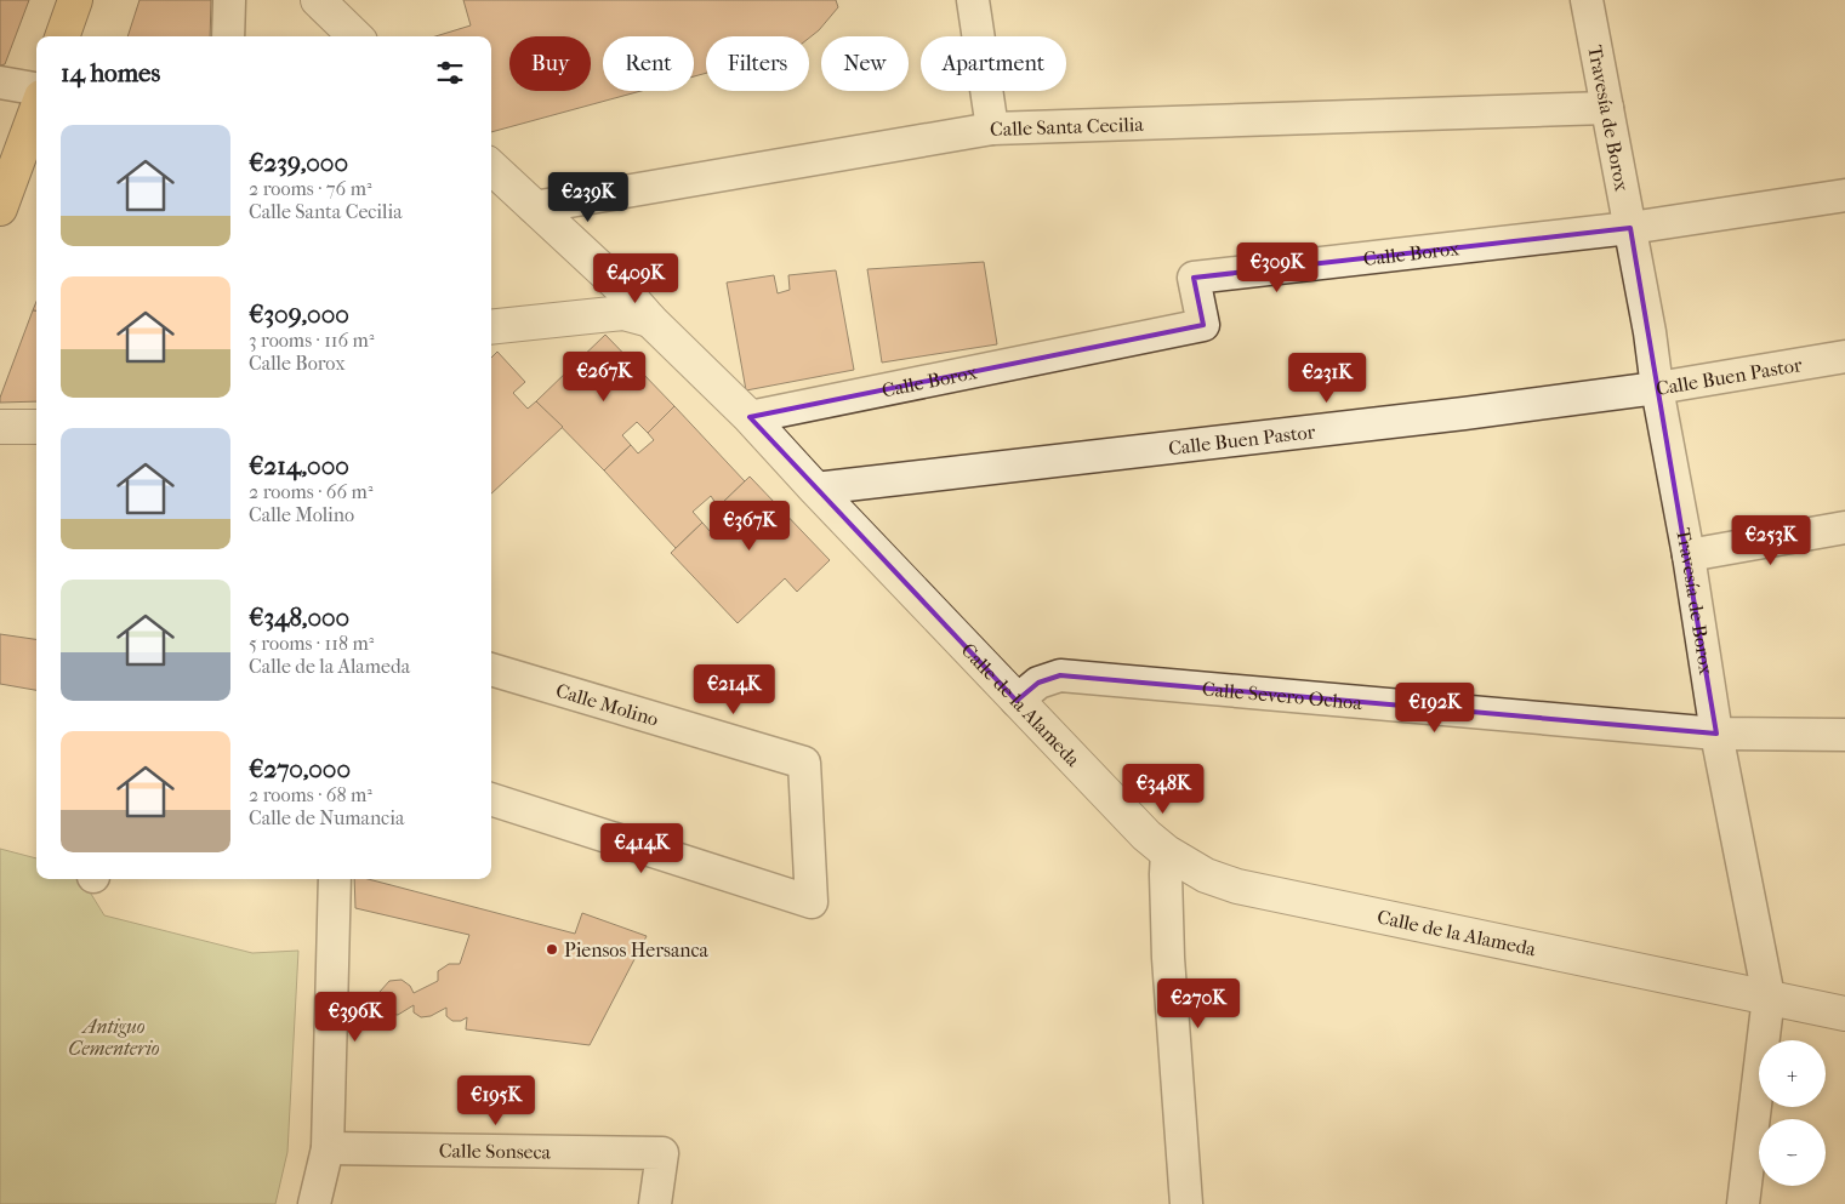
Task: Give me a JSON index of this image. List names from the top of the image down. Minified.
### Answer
{"streets":{"street":["Travesía de Borox","Calle Santa Cecilia","Calle Borox","Calle Buen Pastor","Calle Severo Ochoa","Calle Molino","Calle de la Alameda","Calle Sonseca"]},"crossings":[["Travesía de Borox","Calle Santa Cecilia"],["Travesía de Borox","Calle Borox"],["Travesía de Borox","Calle Buen Pastor"],["Travesía de Borox","Calle Severo Ochoa"],["Travesía de Borox","Calle de la Alameda"],["Calle Santa Cecilia","Calle de la Alameda"],["Calle Borox","Calle de la Alameda"],["Calle Buen Pastor","Calle de la Alameda"],["Calle Severo Ochoa","Calle de la Alameda"]],"parks":["Antiguo Cementerio"],"places":["Piensos Hersanca"],"page":{"chip":["Buy","Rent","Filters","New","Apartment"],"heading":"14 homes","list":[{"name":"€239,000","note":"2 rooms · 76 m² · Calle Santa Cecilia"},{"name":"€309,000","note":"3 rooms · 116 m² · Calle Borox"},{"name":"€214,000","note":"2 rooms · 66 m² · Calle Molino"},{"name":"€348,000","note":"5 rooms · 118 m² · Calle de la Alameda"},{"name":"€270,000","note":"2 rooms · 68 m² · Calle de Numancia"}],"price":["€239K","€309K","€409K","€267K","€231K","€367K","€253K","€214K","€192K","€348K","€414K","€270K","€396K","€195K"],"map_buttons":["+","−"]}}
